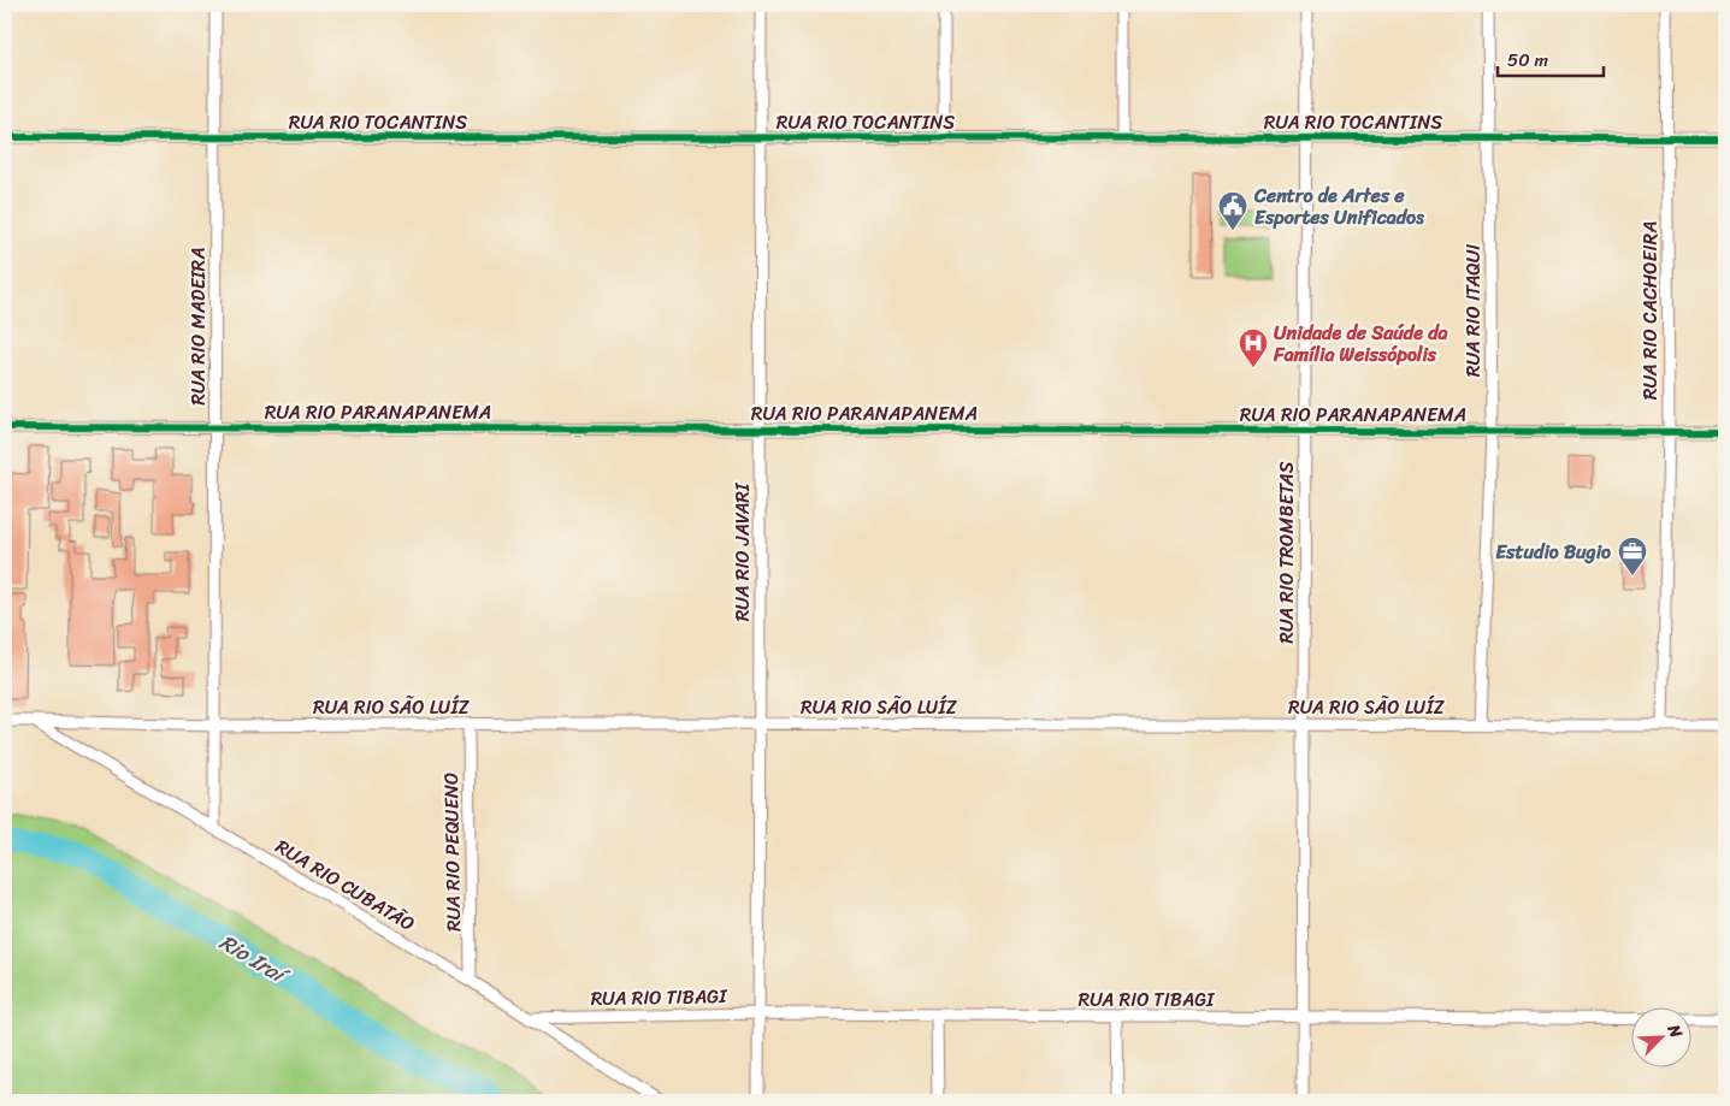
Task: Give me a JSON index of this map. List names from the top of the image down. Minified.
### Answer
{"streets":{"street":["RUA RIO TOCANTINS","RUA RIO ITAQUI","RUA RIO CACHOEIRA","RUA RIO MADEIRA","RUA RIO PARANAPANEMA","RUA RIO JAVARI","RUA RIO TROMBETAS","RUA RIO SÃO LUÍZ","RUA RIO PEQUENO","RUA RIO CUBATÃO","RUA RIO TIBAGI"]},"crossings":[["RUA RIO TOCANTINS","RUA RIO ITAQUI"],["RUA RIO TOCANTINS","RUA RIO CACHOEIRA"],["RUA RIO TOCANTINS","RUA RIO MADEIRA"],["RUA RIO TOCANTINS","RUA RIO JAVARI"],["RUA RIO TOCANTINS","RUA RIO TROMBETAS"],["RUA RIO ITAQUI","RUA RIO PARANAPANEMA"],["RUA RIO ITAQUI","RUA RIO SÃO LUÍZ"],["RUA RIO CACHOEIRA","RUA RIO PARANAPANEMA"],["RUA RIO CACHOEIRA","RUA RIO SÃO LUÍZ"],["RUA RIO MADEIRA","RUA RIO PARANAPANEMA"],["RUA RIO MADEIRA","RUA RIO SÃO LUÍZ"],["RUA RIO MADEIRA","RUA RIO CUBATÃO"],["RUA RIO PARANAPANEMA","RUA RIO JAVARI"],["RUA RIO PARANAPANEMA","RUA RIO TROMBETAS"],["RUA RIO JAVARI","RUA RIO SÃO LUÍZ"],["RUA RIO JAVARI","RUA RIO TIBAGI"],["RUA RIO TROMBETAS","RUA RIO SÃO LUÍZ"],["RUA RIO TROMBETAS","RUA RIO TIBAGI"],["RUA RIO SÃO LUÍZ","RUA RIO PEQUENO"],["RUA RIO SÃO LUÍZ","RUA RIO CUBATÃO"],["RUA RIO PEQUENO","RUA RIO CUBATÃO"],["RUA RIO CUBATÃO","RUA RIO TIBAGI"]],"water":["Rio Iraí"],"places":{"public building":["Centro de Artes e Esportes Unificados"],"hospital":["Unidade de Saúde da Família Weissópolis"],"office":["Estudio Bugio"]},"scale_bar":"50 m","north":"top right"}
